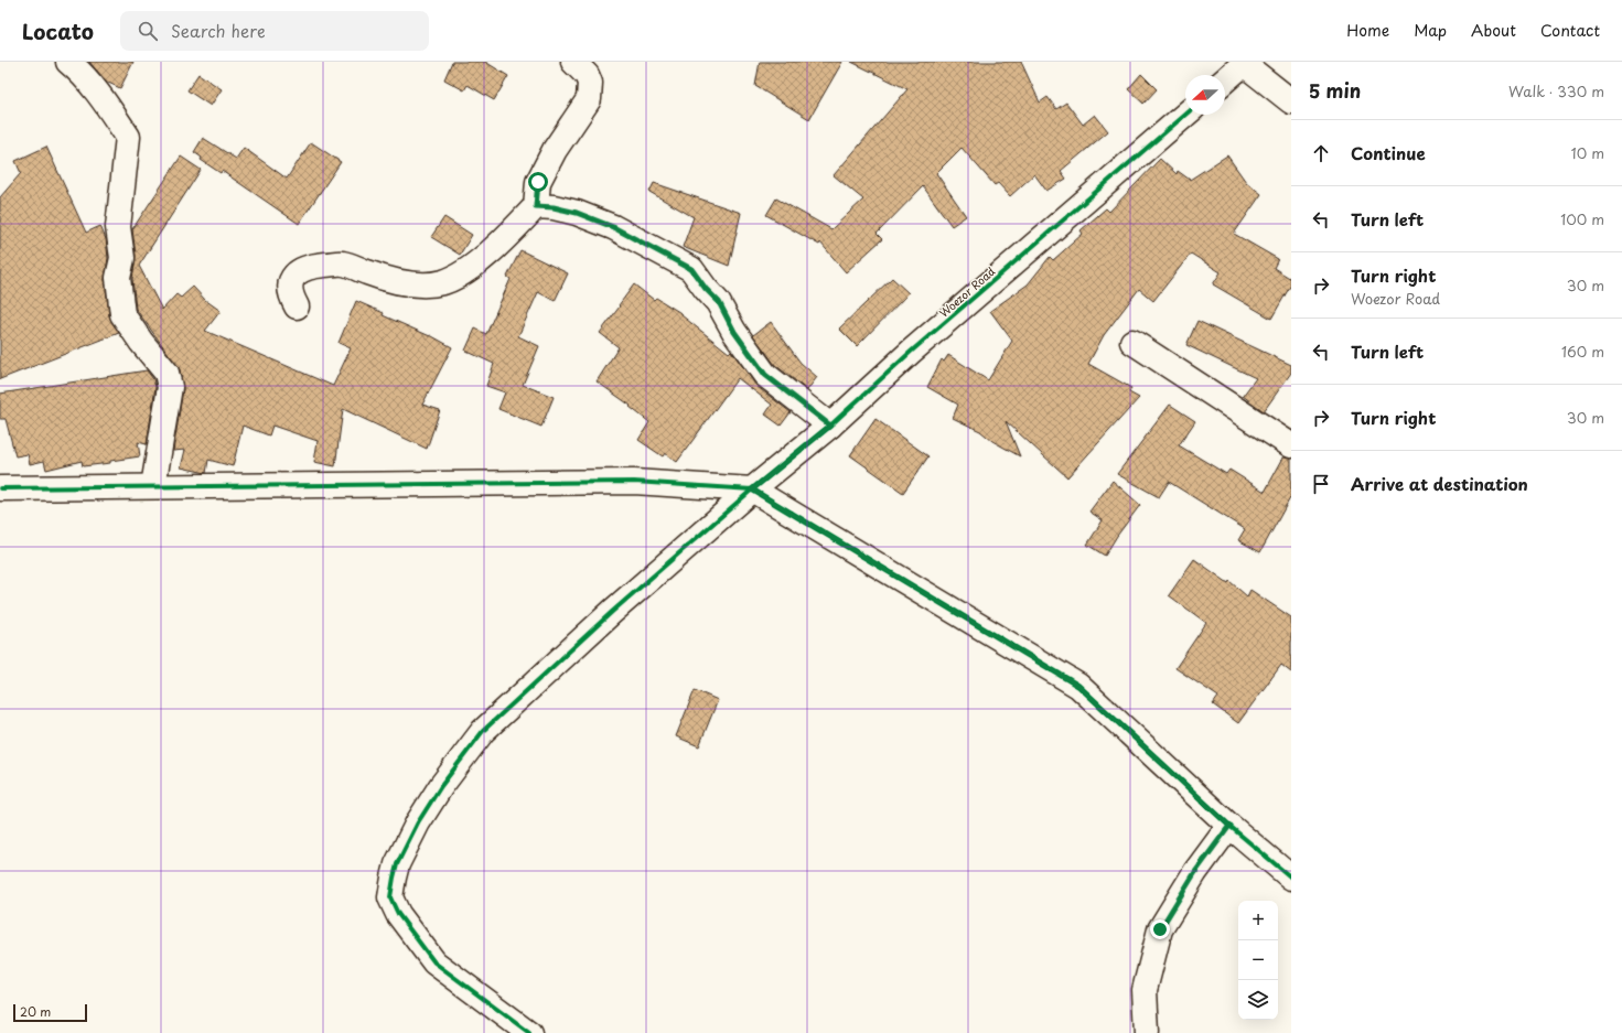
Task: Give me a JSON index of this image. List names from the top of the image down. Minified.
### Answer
{"streets":{"street":["Woezor Road"]},"scale_bar":"20 m","north":"left","page":{"header":"Locato","search":"Search here","nav":["Home","Map","About","Contact"],"heading":["5 min","Walk · 330 m"],"list":[["Continue","10 m"],["Turn left","100 m"],["Turn right","Woezor Road","30 m"],["Turn left","160 m"],["Turn right","30 m"],"Arrive at destination"],"map_buttons":["+","−"],"scale":"20 m"}}
